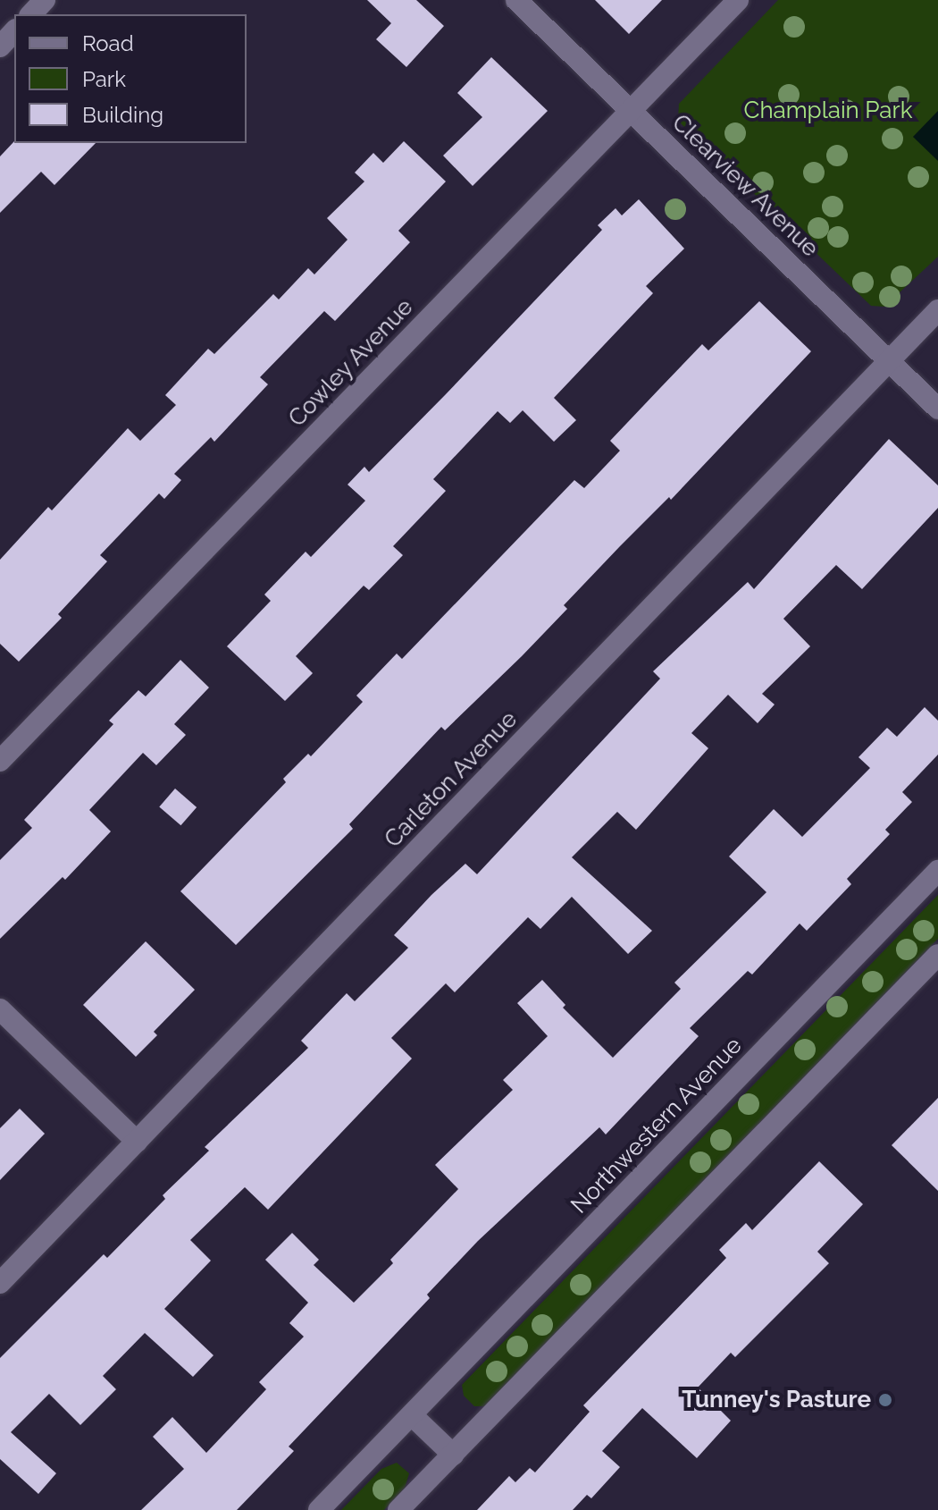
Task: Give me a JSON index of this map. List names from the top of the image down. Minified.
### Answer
{"streets":{"street":["Clearview Avenue","Cowley Avenue","Carleton Avenue","Northwestern Avenue"]},"crossings":[["Clearview Avenue","Cowley Avenue"],["Clearview Avenue","Carleton Avenue"]],"parks":["Champlain Park"],"places":["Tunney's Pasture"],"legend":["Road","Park","Building"]}
